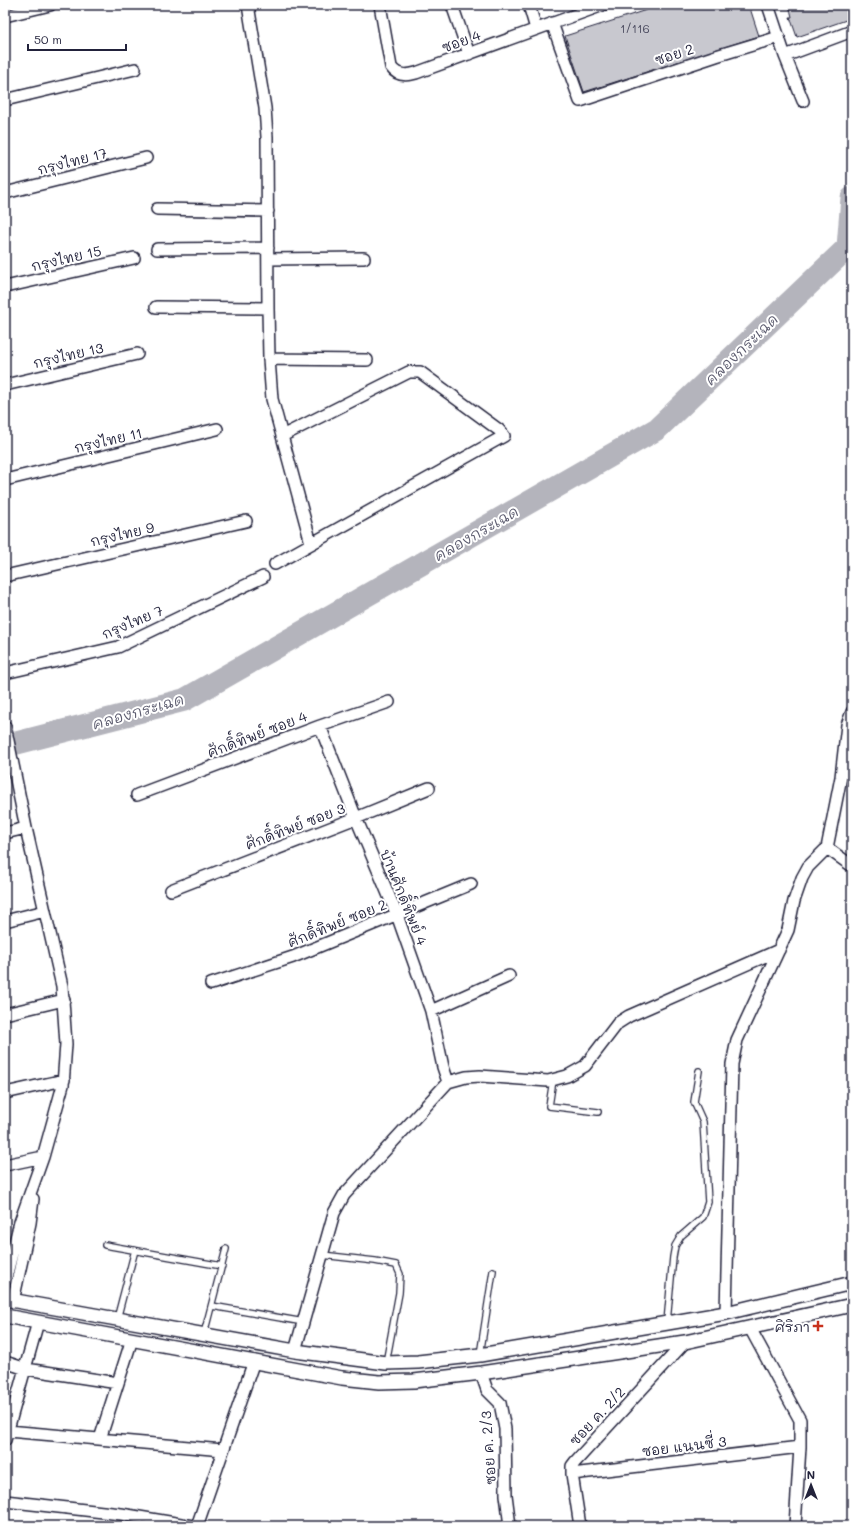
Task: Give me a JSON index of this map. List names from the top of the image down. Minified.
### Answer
{"streets":{"street":["ซอย 4","ซอย 2","กรุงไทย 17","กรุงไทย 15","กรุงไทย 13","กรุงไทย 11","กรุงไทย 9","กรุงไทย 7","ศักดิ์ทิพย์ ซอย 4","ศักดิ์ทิพย์ ซอย 3","บ้านศักดิ์ทิพย์ 4","ศักดิ์ทิพย์ ซอย 2","ซอย ค. 2/2","ซอย แนนซี่ 3","ซอย ค. 2/3"]},"crossings":[["ซอย 4","ซอย 2"],["ศักดิ์ทิพย์ ซอย 4","บ้านศักดิ์ทิพย์ 4"],["ศักดิ์ทิพย์ ซอย 3","บ้านศักดิ์ทิพย์ 4"],["บ้านศักดิ์ทิพย์ 4","ศักดิ์ทิพย์ ซอย 2"],["ซอย ค. 2/2","ซอย แนนซี่ 3"]],"water":["คลองกระเฉด"],"places":{"health":["ศิริภา"]},"house_numbers":["1/116"],"scale_bar":"50 m","north":"top"}
